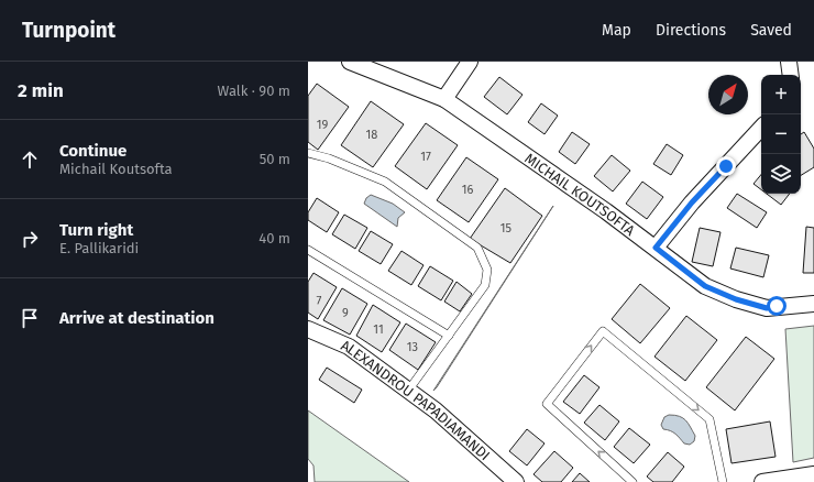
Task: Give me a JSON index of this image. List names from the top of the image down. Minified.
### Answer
{"streets":{"street":["MICHAIL KOUTSOFTA","ALEXANDROU PAPADIAMANDI"]},"house_numbers":["19","18","17","16","15","7","9","11","13"],"north":"top right","page":{"header":"Turnpoint","nav":["Map","Directions","Saved"],"heading":["2 min","Walk · 90 m"],"map_buttons":["+","−"],"list":[["Continue","Michail Koutsofta","50 m"],["Turn right","E. Pallikaridi","40 m"],"Arrive at destination"]}}
